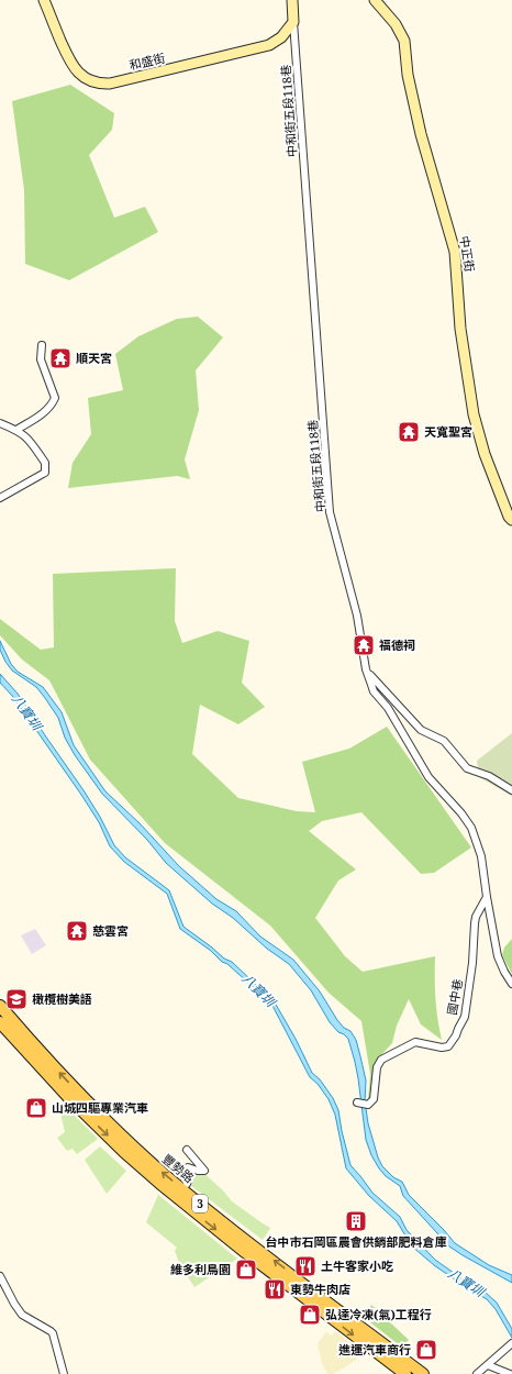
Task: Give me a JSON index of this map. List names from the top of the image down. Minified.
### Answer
{"streets":{"main road":["豐勢路","3"],"street":["和盛街","中和街五段118巷","中正街","國中巷"]},"crossings":[["和盛街","中和街五段118巷"],["中和街五段118巷","國中巷"]],"water":["八寶圳"],"places":{"temple":["順天宮","天寬聖宮","福德祠","慈雲宮"],"school or university":["橄欖樹美語"],"shop":["山城四驅專業汽車","維多利鳥園","弘達冷凍(氣)工程行","進運汽車商行"],"building":["台中市石岡區農會供銷部肥料倉庫"],"restaurant":["土牛客家小吃","東勢牛肉店"]}}
